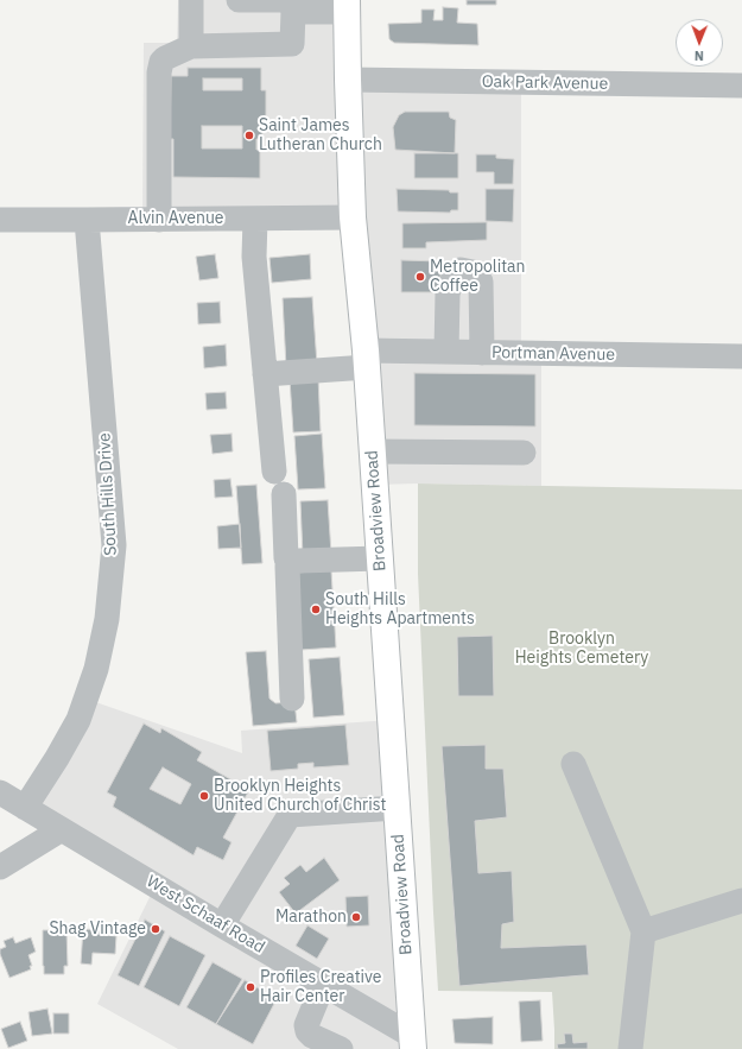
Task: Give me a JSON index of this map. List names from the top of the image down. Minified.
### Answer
{"streets":{"main road":["Broadview Road"],"street":["Oak Park Avenue","Alvin Avenue","Portman Avenue","South Hills Drive","West Schaaf Road"]},"crossings":[["Oak Park Avenue","Broadview Road"],["Alvin Avenue","South Hills Drive"],["Alvin Avenue","Broadview Road"],["Portman Avenue","Broadview Road"],["South Hills Drive","West Schaaf Road"],["Broadview Road","West Schaaf Road"]],"parks":["Brooklyn Heights Cemetery"],"places":["Saint James Lutheran Church","Metropolitan Coffee","South Hills Heights Apartments","Brooklyn Heights United Church of Christ","Marathon","Shag Vintage","Profiles Creative Hair Center"],"north":"bottom"}
